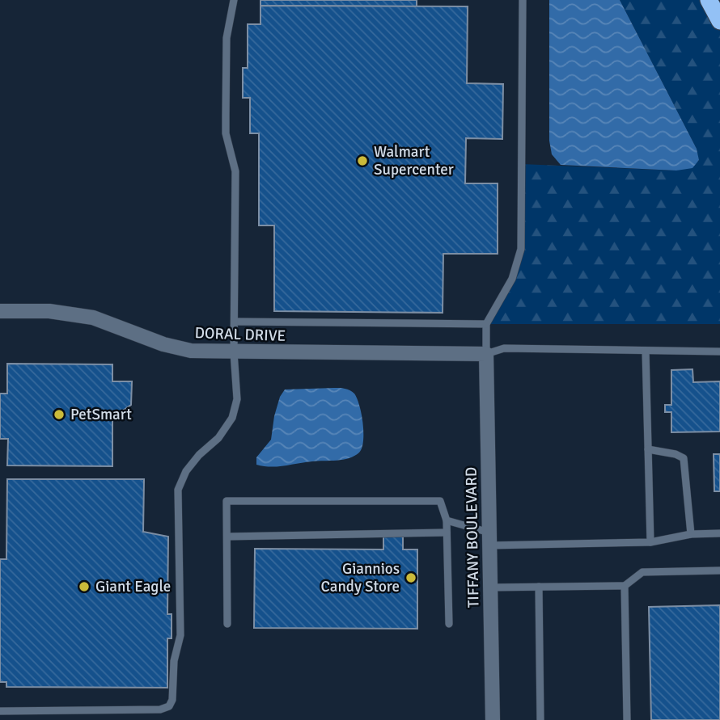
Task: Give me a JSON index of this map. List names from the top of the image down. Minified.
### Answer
{"streets":{"street":["DORAL DRIVE","TIFFANY BOULEVARD"]},"crossings":[["DORAL DRIVE","TIFFANY BOULEVARD"]],"places":["Walmart Supercenter","PetSmart","Giannios Candy Store","Giant Eagle"]}
